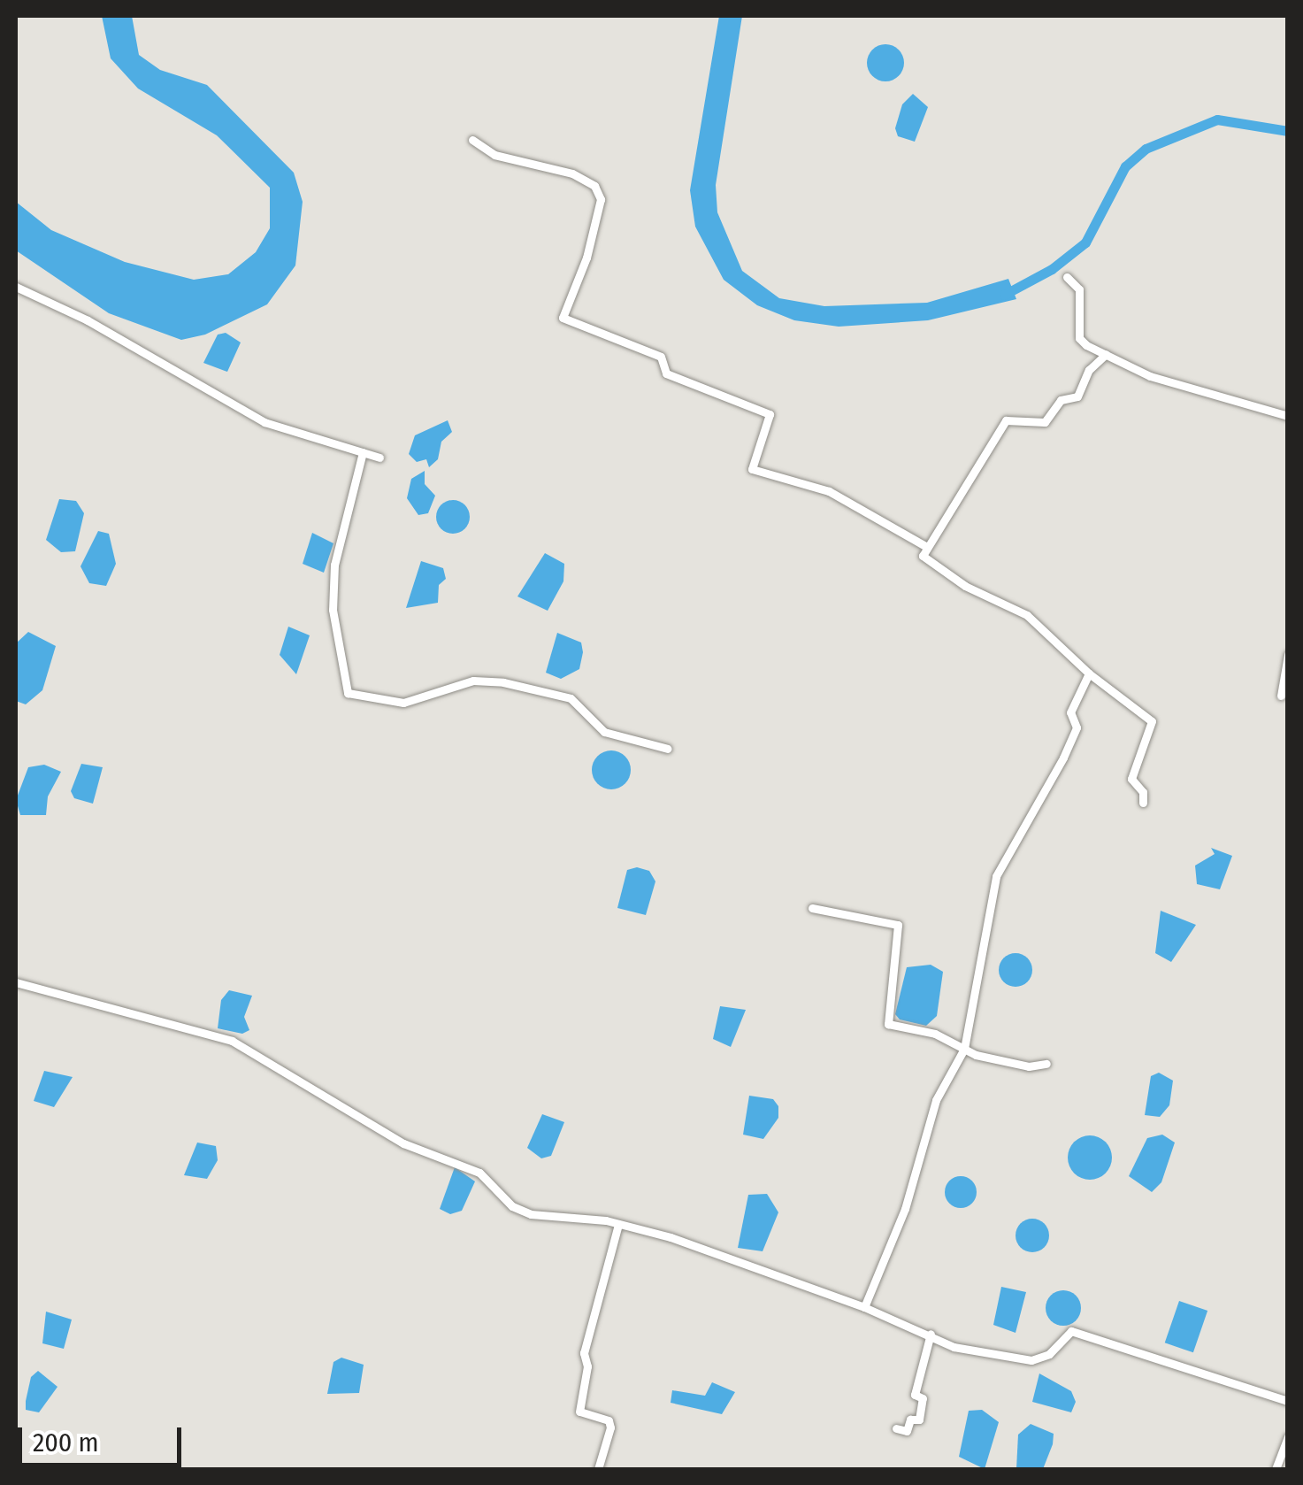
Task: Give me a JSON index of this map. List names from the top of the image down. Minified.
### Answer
{"scale_bar":"200 m"}
